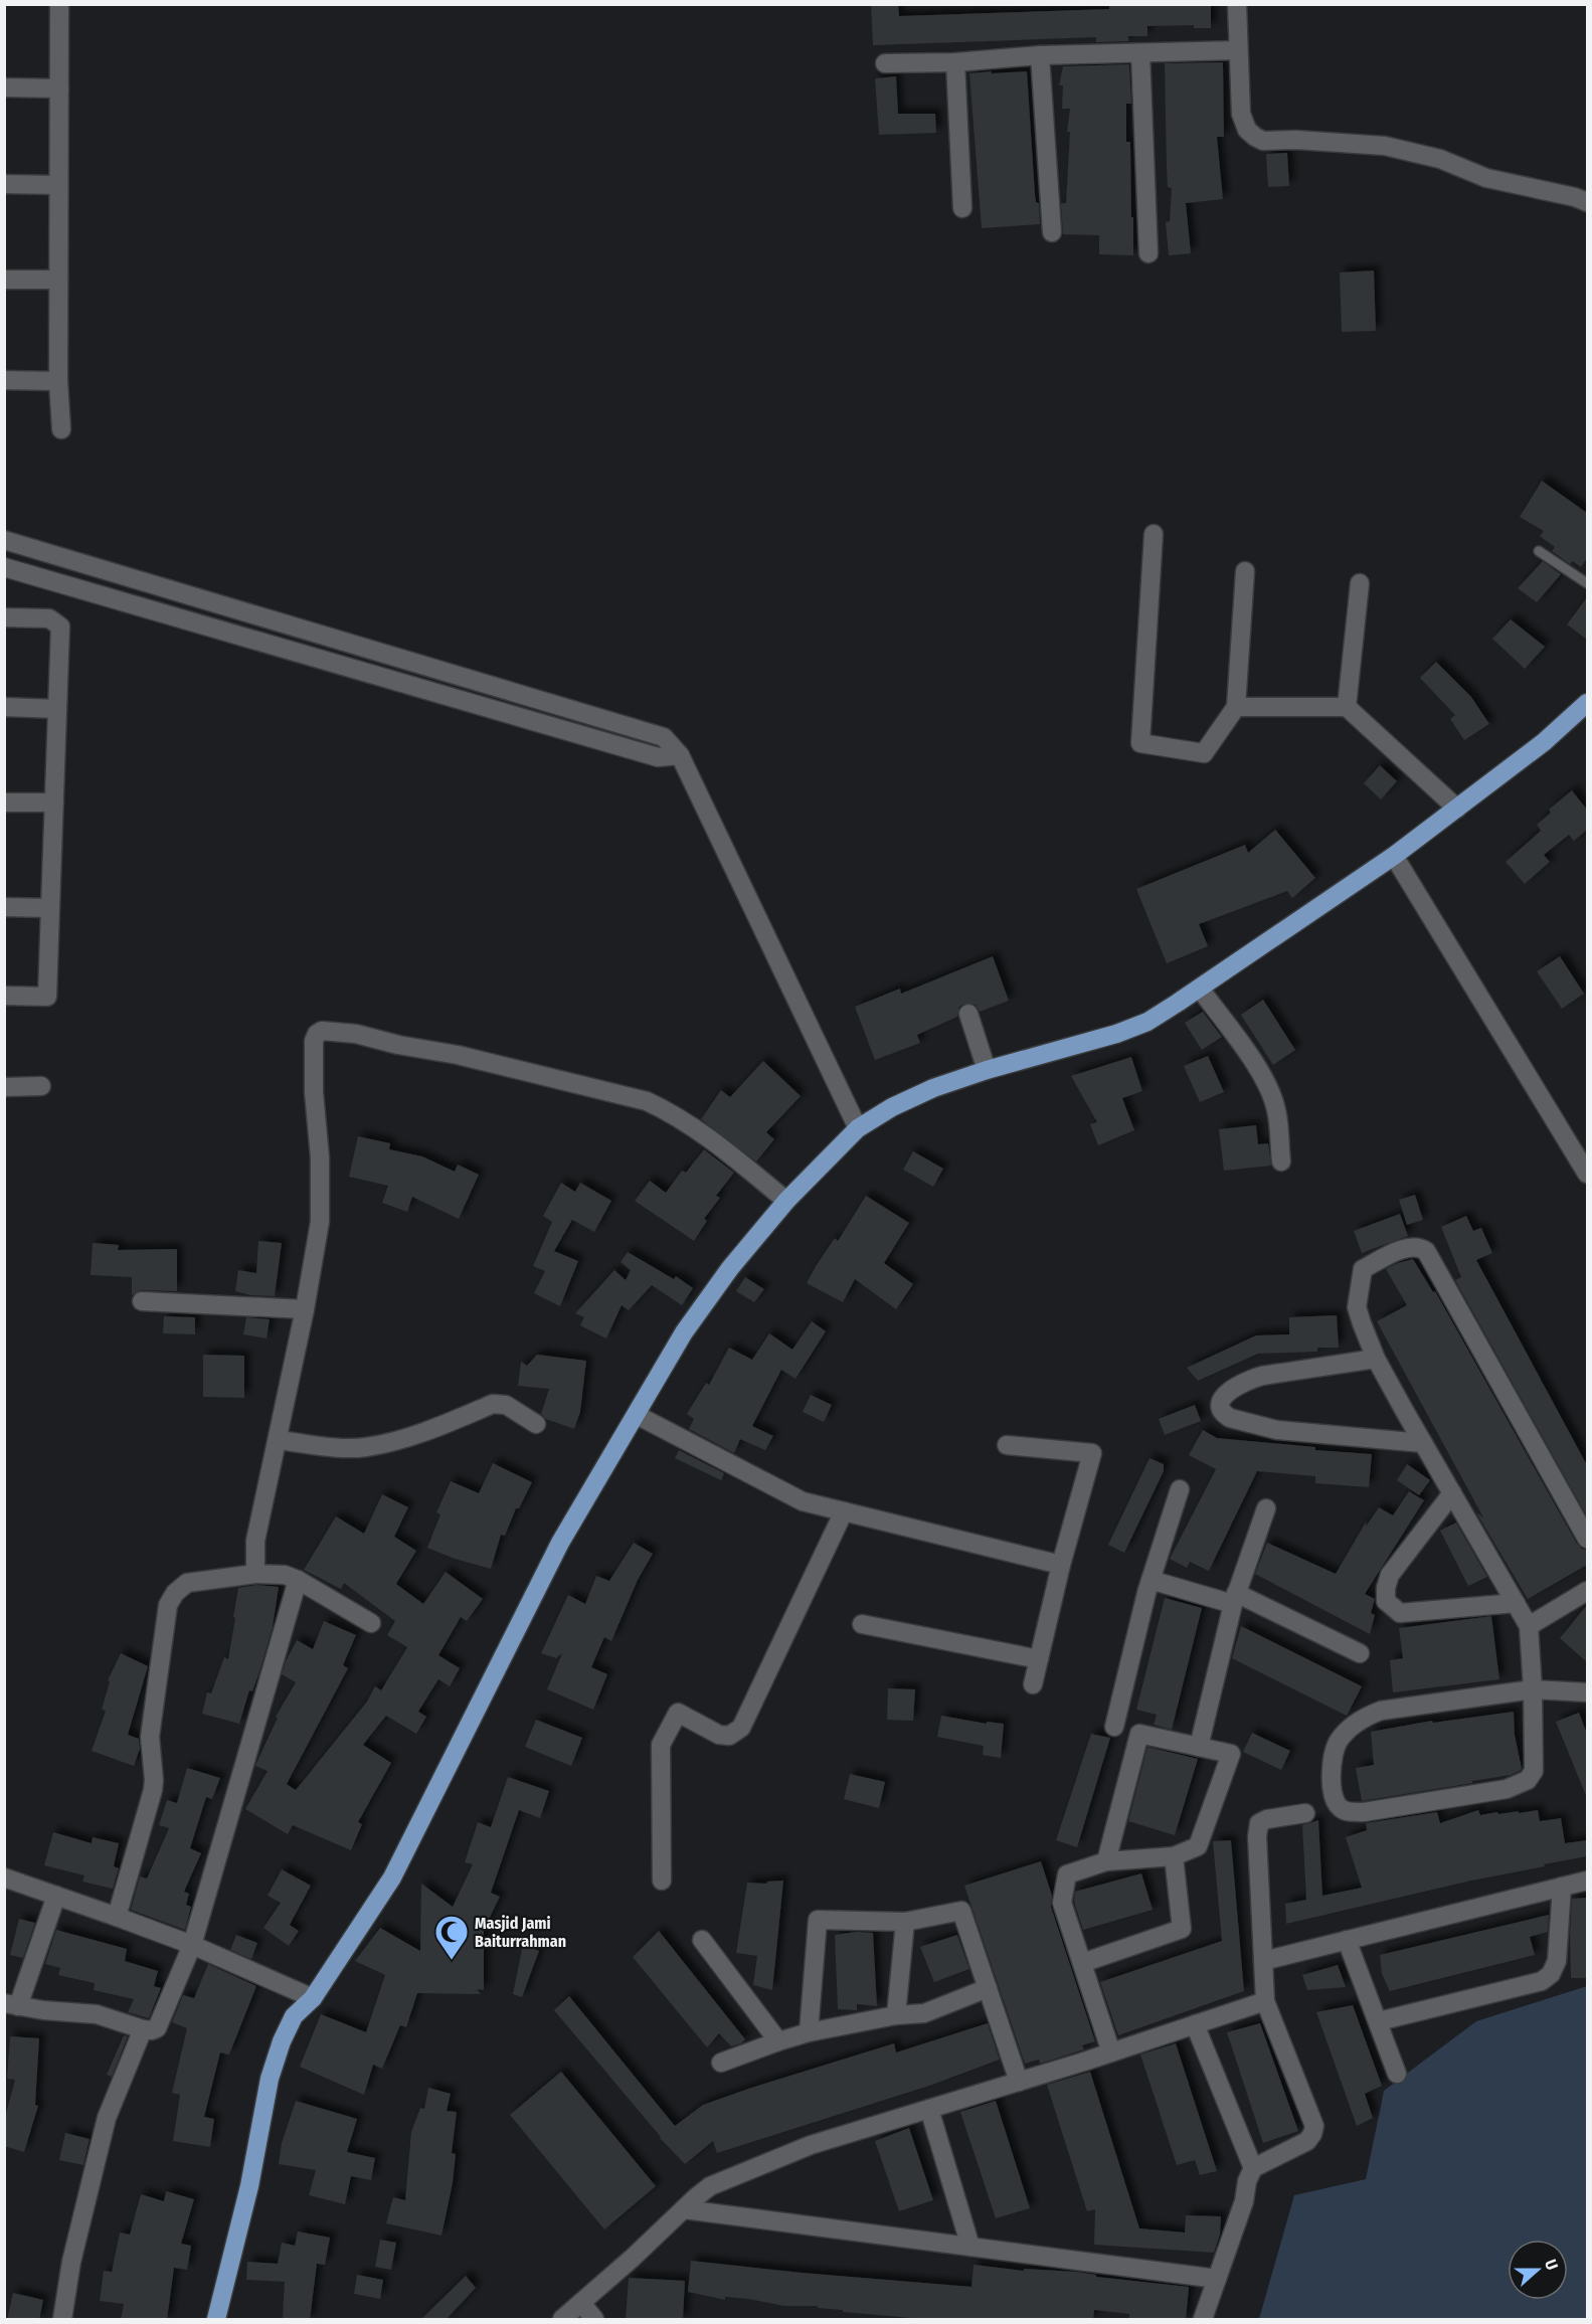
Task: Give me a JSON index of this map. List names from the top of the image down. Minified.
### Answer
{"places":{"mosque":["Masjid Jami Baiturrahman"]},"north":"right"}
